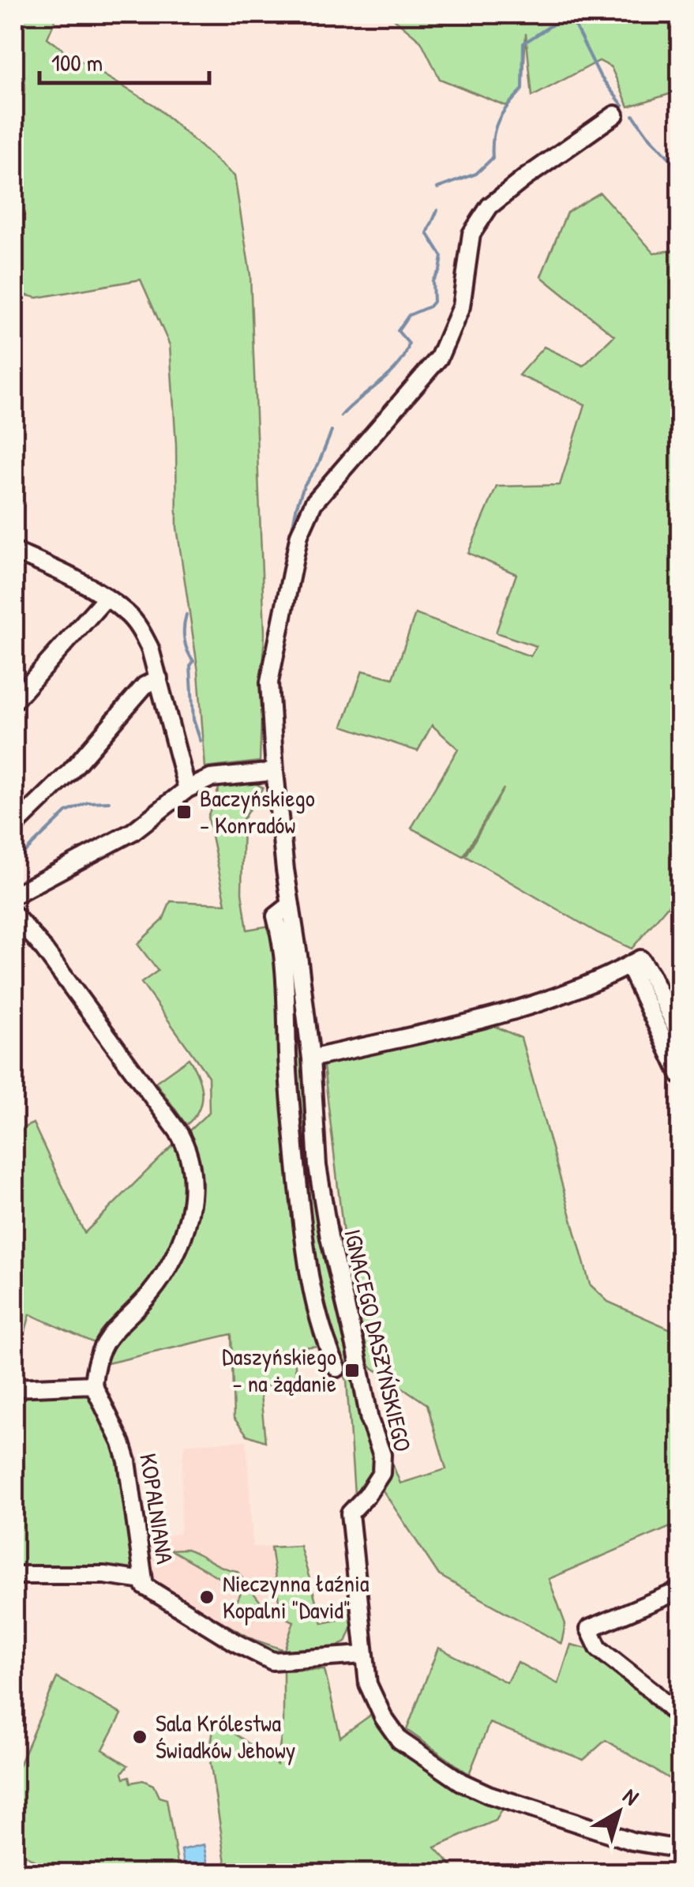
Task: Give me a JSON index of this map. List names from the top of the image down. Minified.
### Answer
{"streets":{"street":["IGNACEGO DASZYŃSKIEGO","KOPALNIANA"]},"crossings":[["IGNACEGO DASZYŃSKIEGO","KOPALNIANA"]],"places":{"transit":["Baczyńskiego - Konradów","Daszyńskiego - na żądanie"],"other":["Nieczynna łaźnia Kopalni \"David\"","Sala Królestwa Świadków Jehowy"]},"scale_bar":"100 m","north":"top right"}
